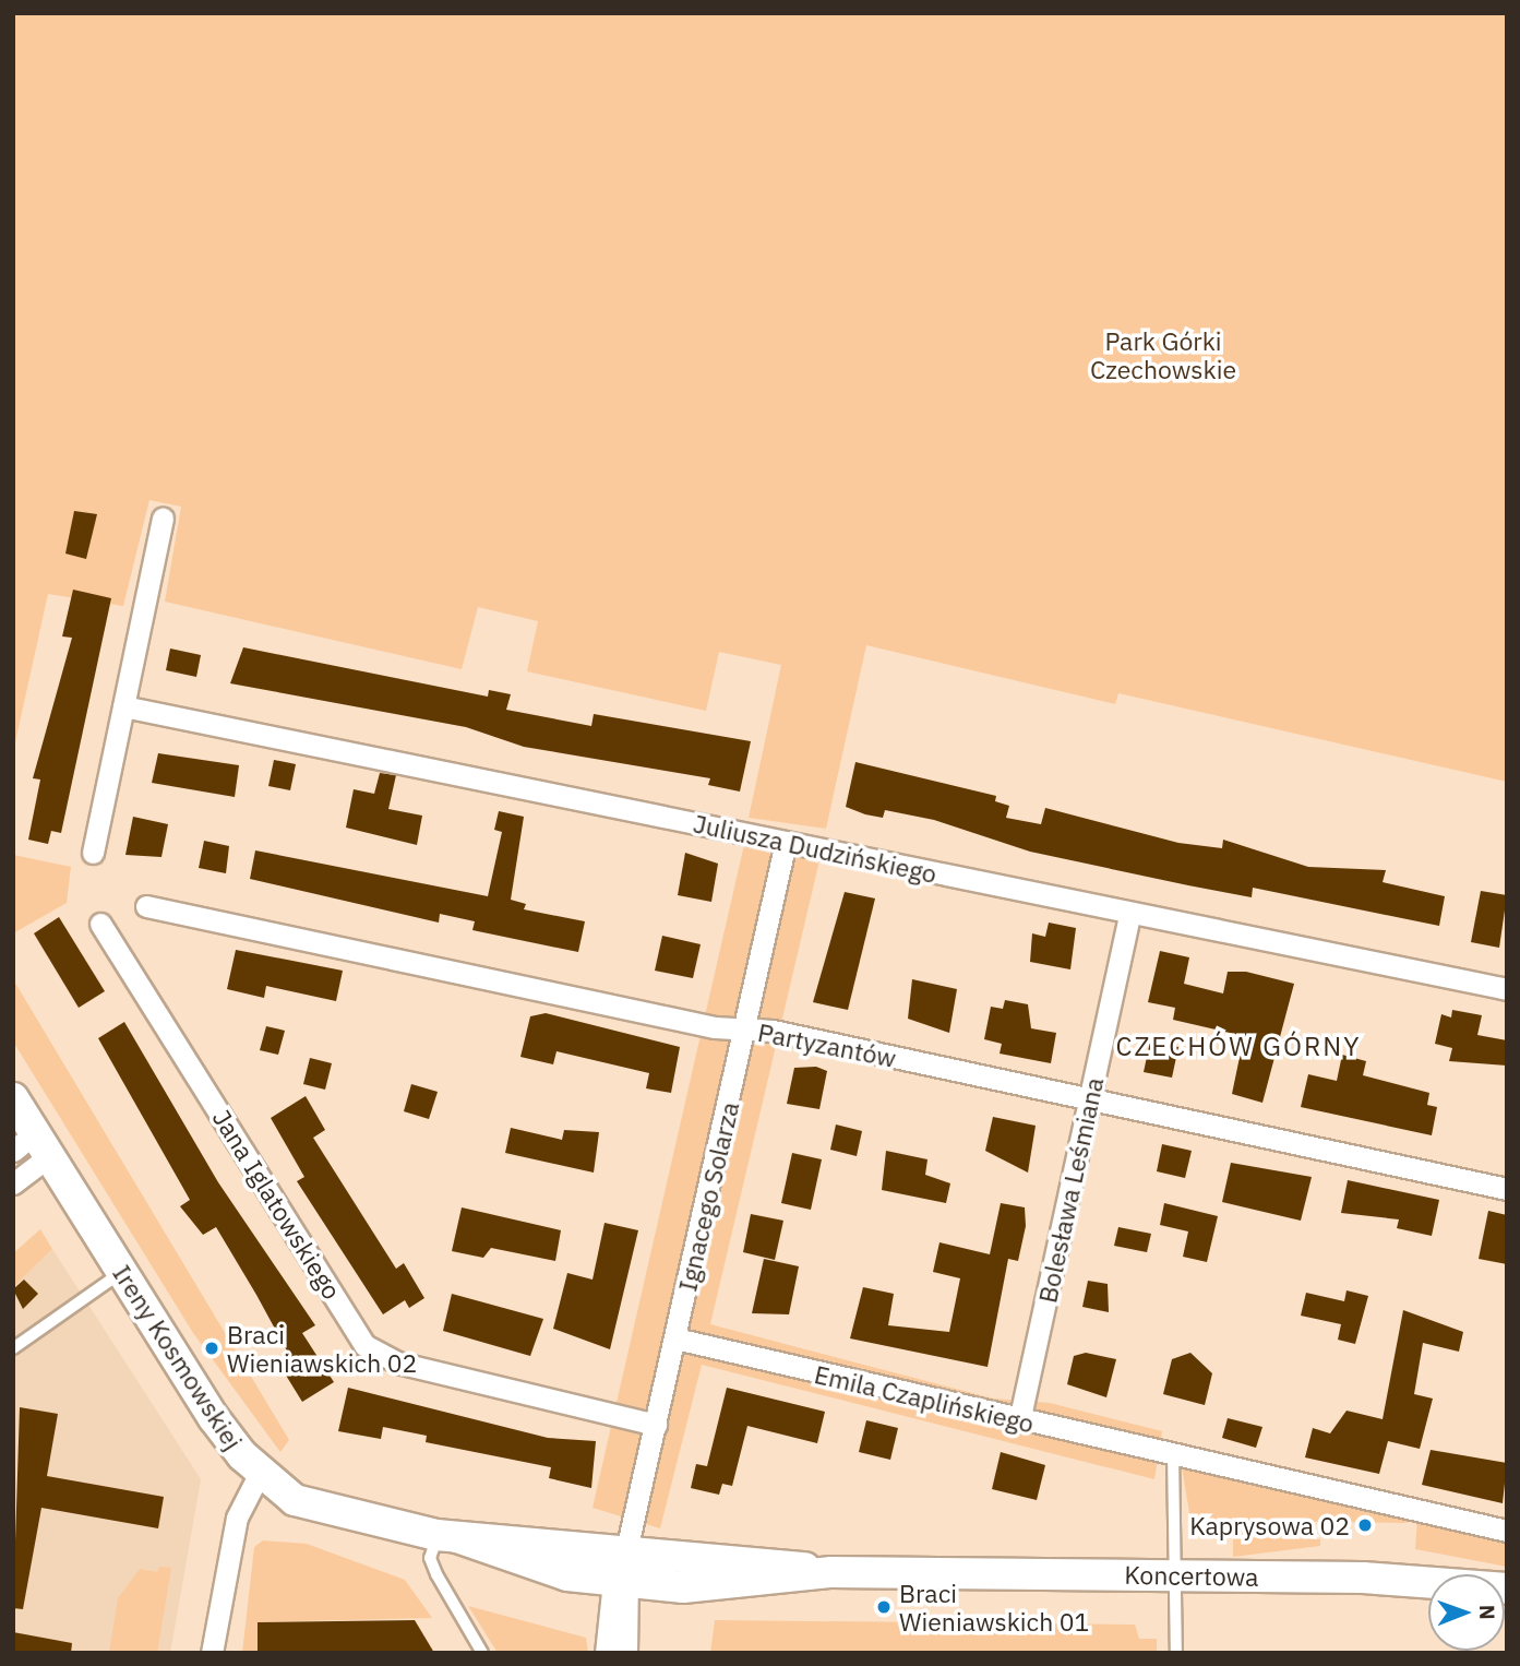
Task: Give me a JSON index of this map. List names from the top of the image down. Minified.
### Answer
{"streets":{"street":["Juliusza Dudzińskiego","Partyzantów","Bolesława Leśmiana","Ignacego Solarza","Jana Iglatowskiego","Ireny Kosmowskiej","Emila Czaplińskiego","Koncertowa"]},"crossings":[["Juliusza Dudzińskiego","Bolesława Leśmiana"],["Juliusza Dudzińskiego","Ignacego Solarza"],["Partyzantów","Bolesława Leśmiana"],["Partyzantów","Ignacego Solarza"],["Bolesława Leśmiana","Emila Czaplińskiego"],["Ignacego Solarza","Jana Iglatowskiego"],["Ignacego Solarza","Ireny Kosmowskiej"],["Ignacego Solarza","Emila Czaplińskiego"],["Ignacego Solarza","Koncertowa"],["Ireny Kosmowskiej","Koncertowa"]],"districts":["CZECHÓW GÓRNY"],"parks":["Park Górki Czechowskie"],"places":["Braci Wieniawskich 02","Kaprysowa 02","Braci Wieniawskich 01"],"north":"right"}
